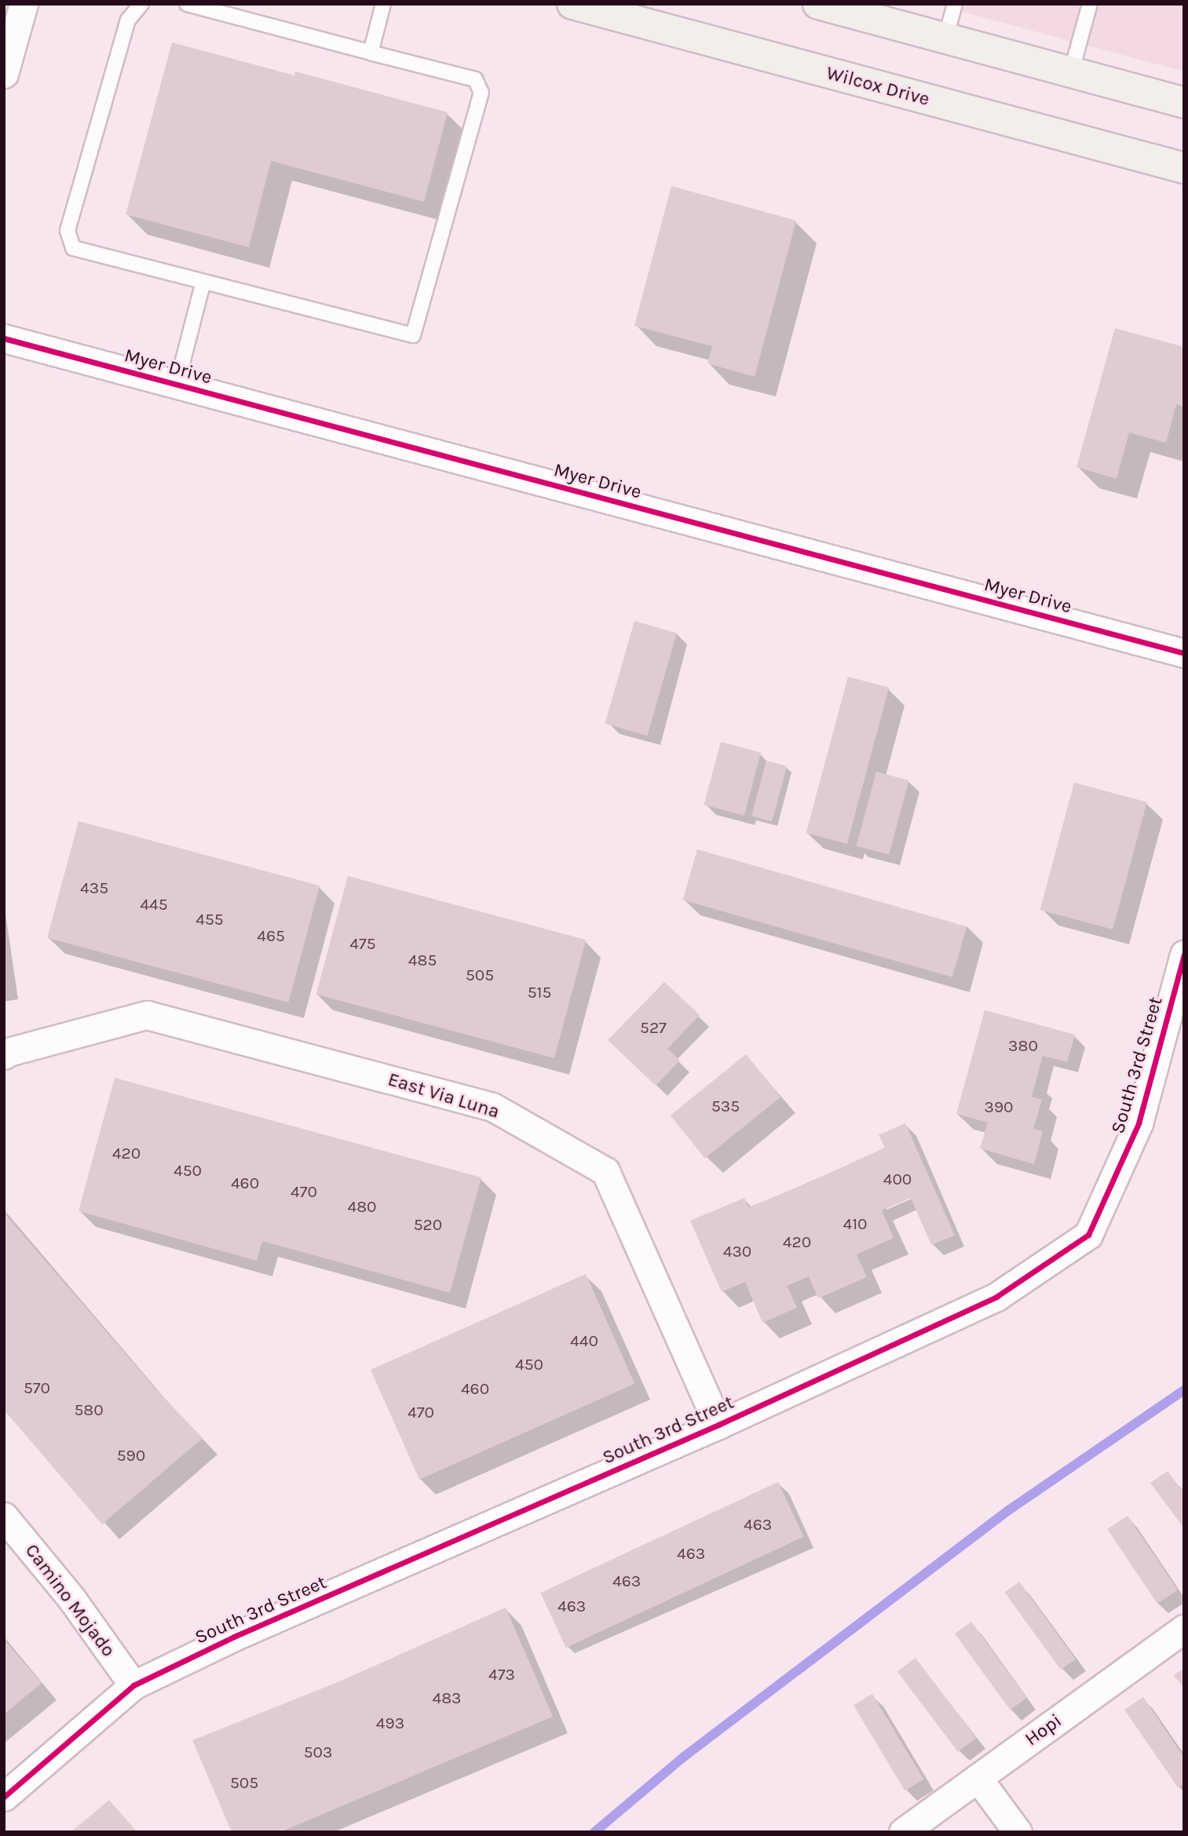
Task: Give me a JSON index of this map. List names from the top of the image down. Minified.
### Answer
{"streets":{"street":["Wilcox Drive","Myer Drive","South 3rd Street","East Via Luna","Camino Mojado","Hopi"]},"crossings":[["South 3rd Street","East Via Luna"],["South 3rd Street","Camino Mojado"]],"house_numbers":["435","445","455","465","475","485","505","515","527","380","535","390","420","450","400","460","470","480","410","520","420","430","440","450","570","460","580","470","590","463","463","463","463","473","483","493","503","505"]}
